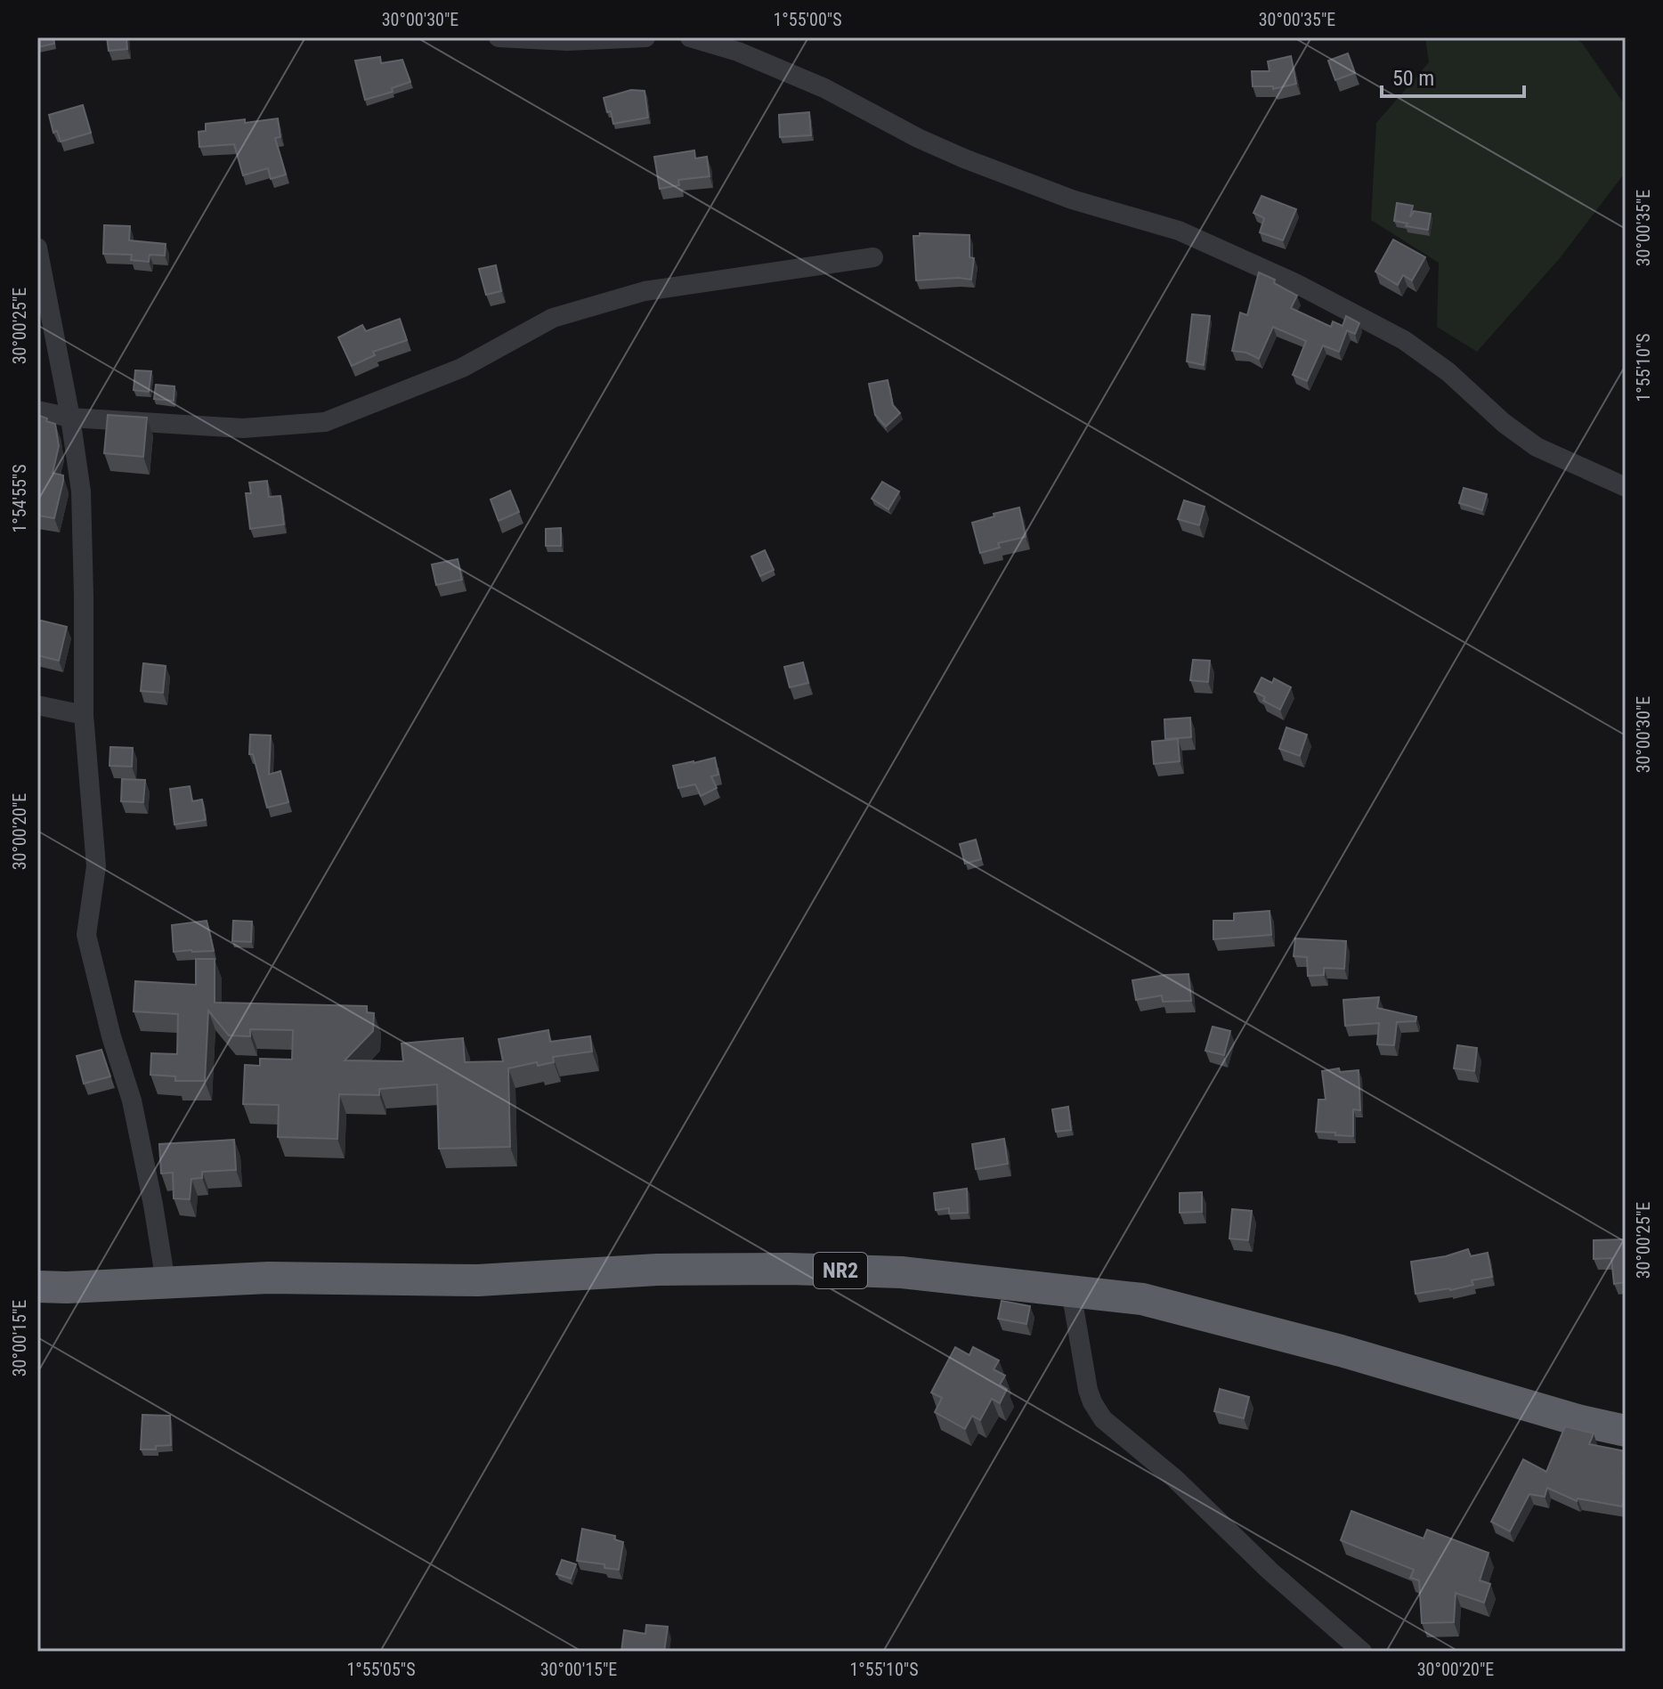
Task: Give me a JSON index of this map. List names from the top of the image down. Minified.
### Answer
{"streets":{"highway":["NR2"]},"scale_bar":"50 m","coordinates":["30°00'30\"E","1°55'00\"S","30°00'35\"E","30°00'25\"E","1°55'10\"S","1°54'55\"S","30°00'20\"E","30°00'15\"E","1°55'05\"S"]}
